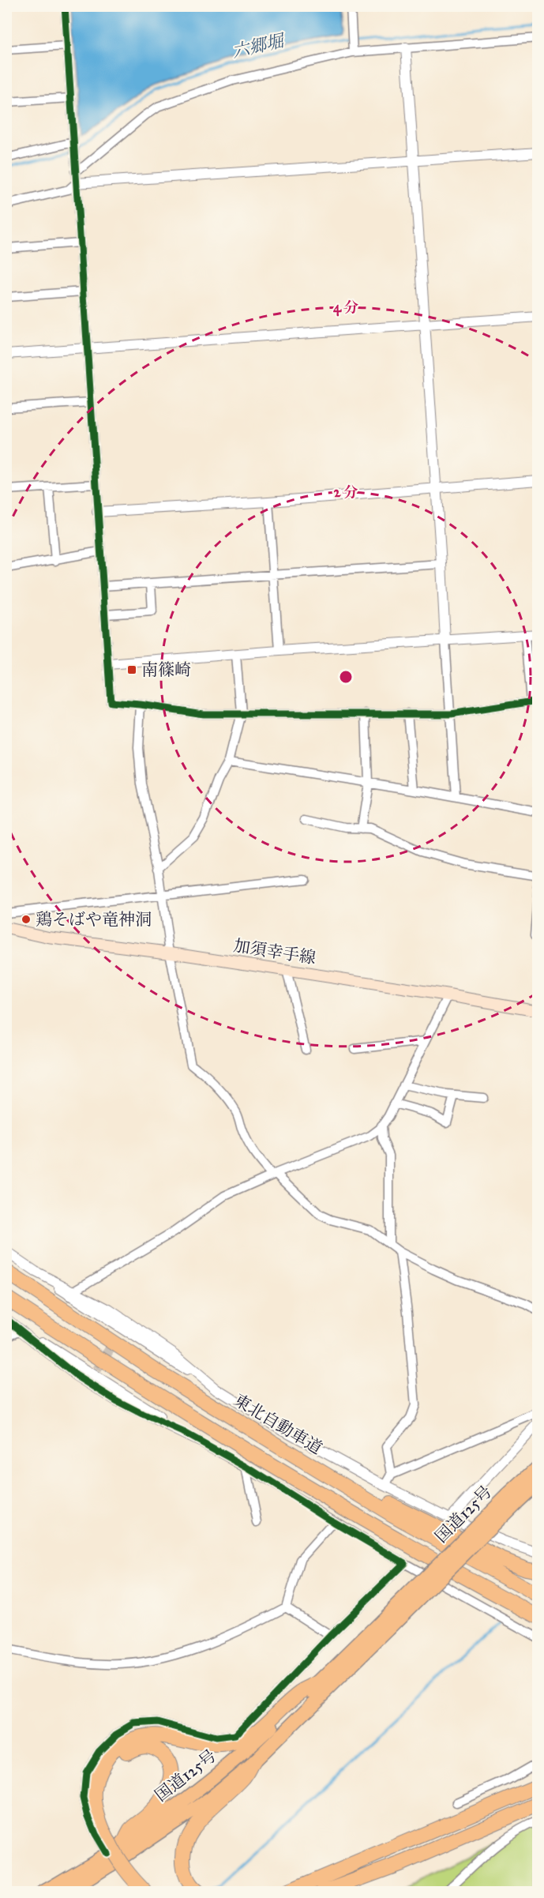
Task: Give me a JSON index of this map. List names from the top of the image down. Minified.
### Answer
{"streets":{"highway":["東北自動車道","国道125号"],"main road":["加須幸手線"]},"water":["六郷堀"],"places":{"transit":["南篠崎"],"other":["鶏そばや竜神洞"]},"rings":["4 分","2 分"]}
